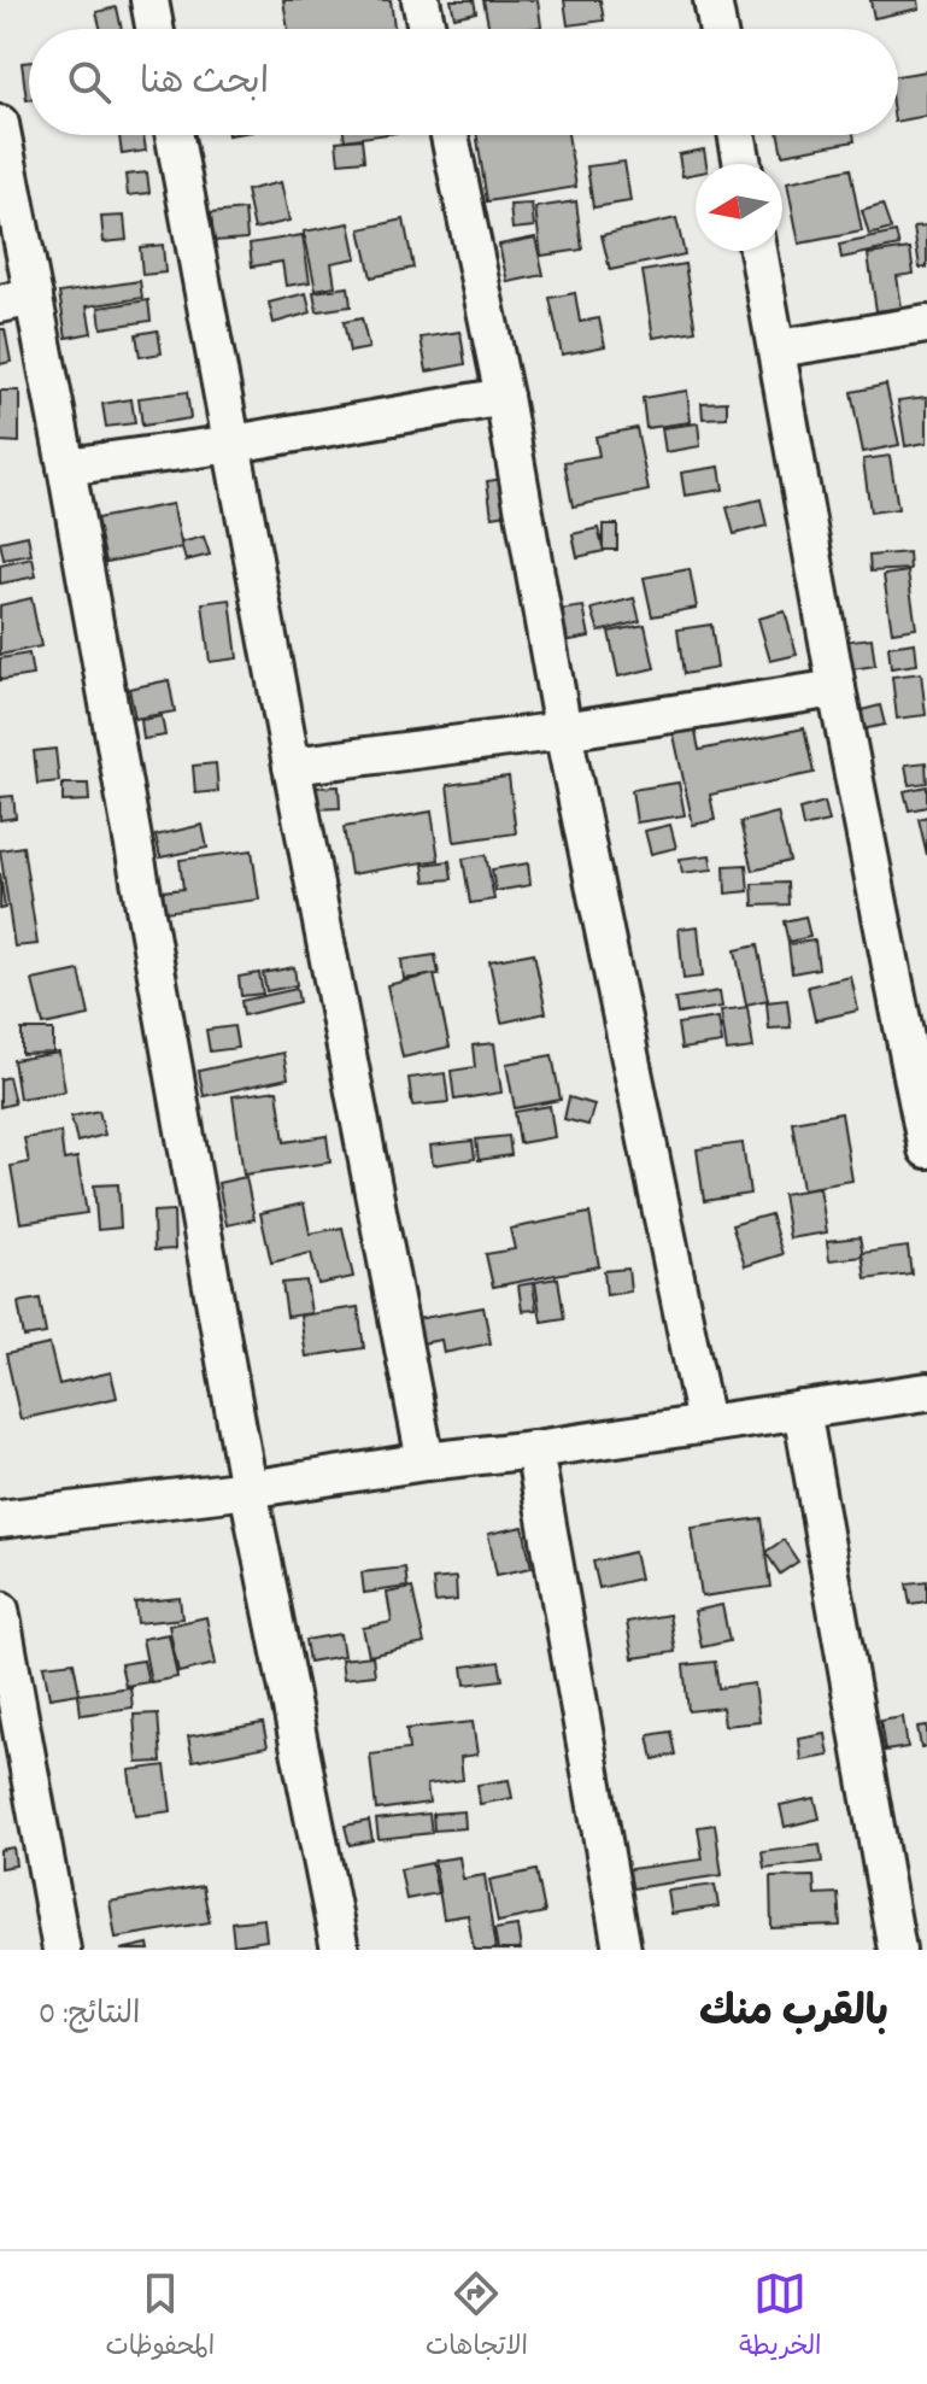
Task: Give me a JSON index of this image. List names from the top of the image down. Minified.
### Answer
{"north":"left","page":{"search":"ابحث هنا","heading":["بالقرب منك","النتائج: 0"],"nav":["الخريطة","الاتجاهات","المحفوظات"]}}
